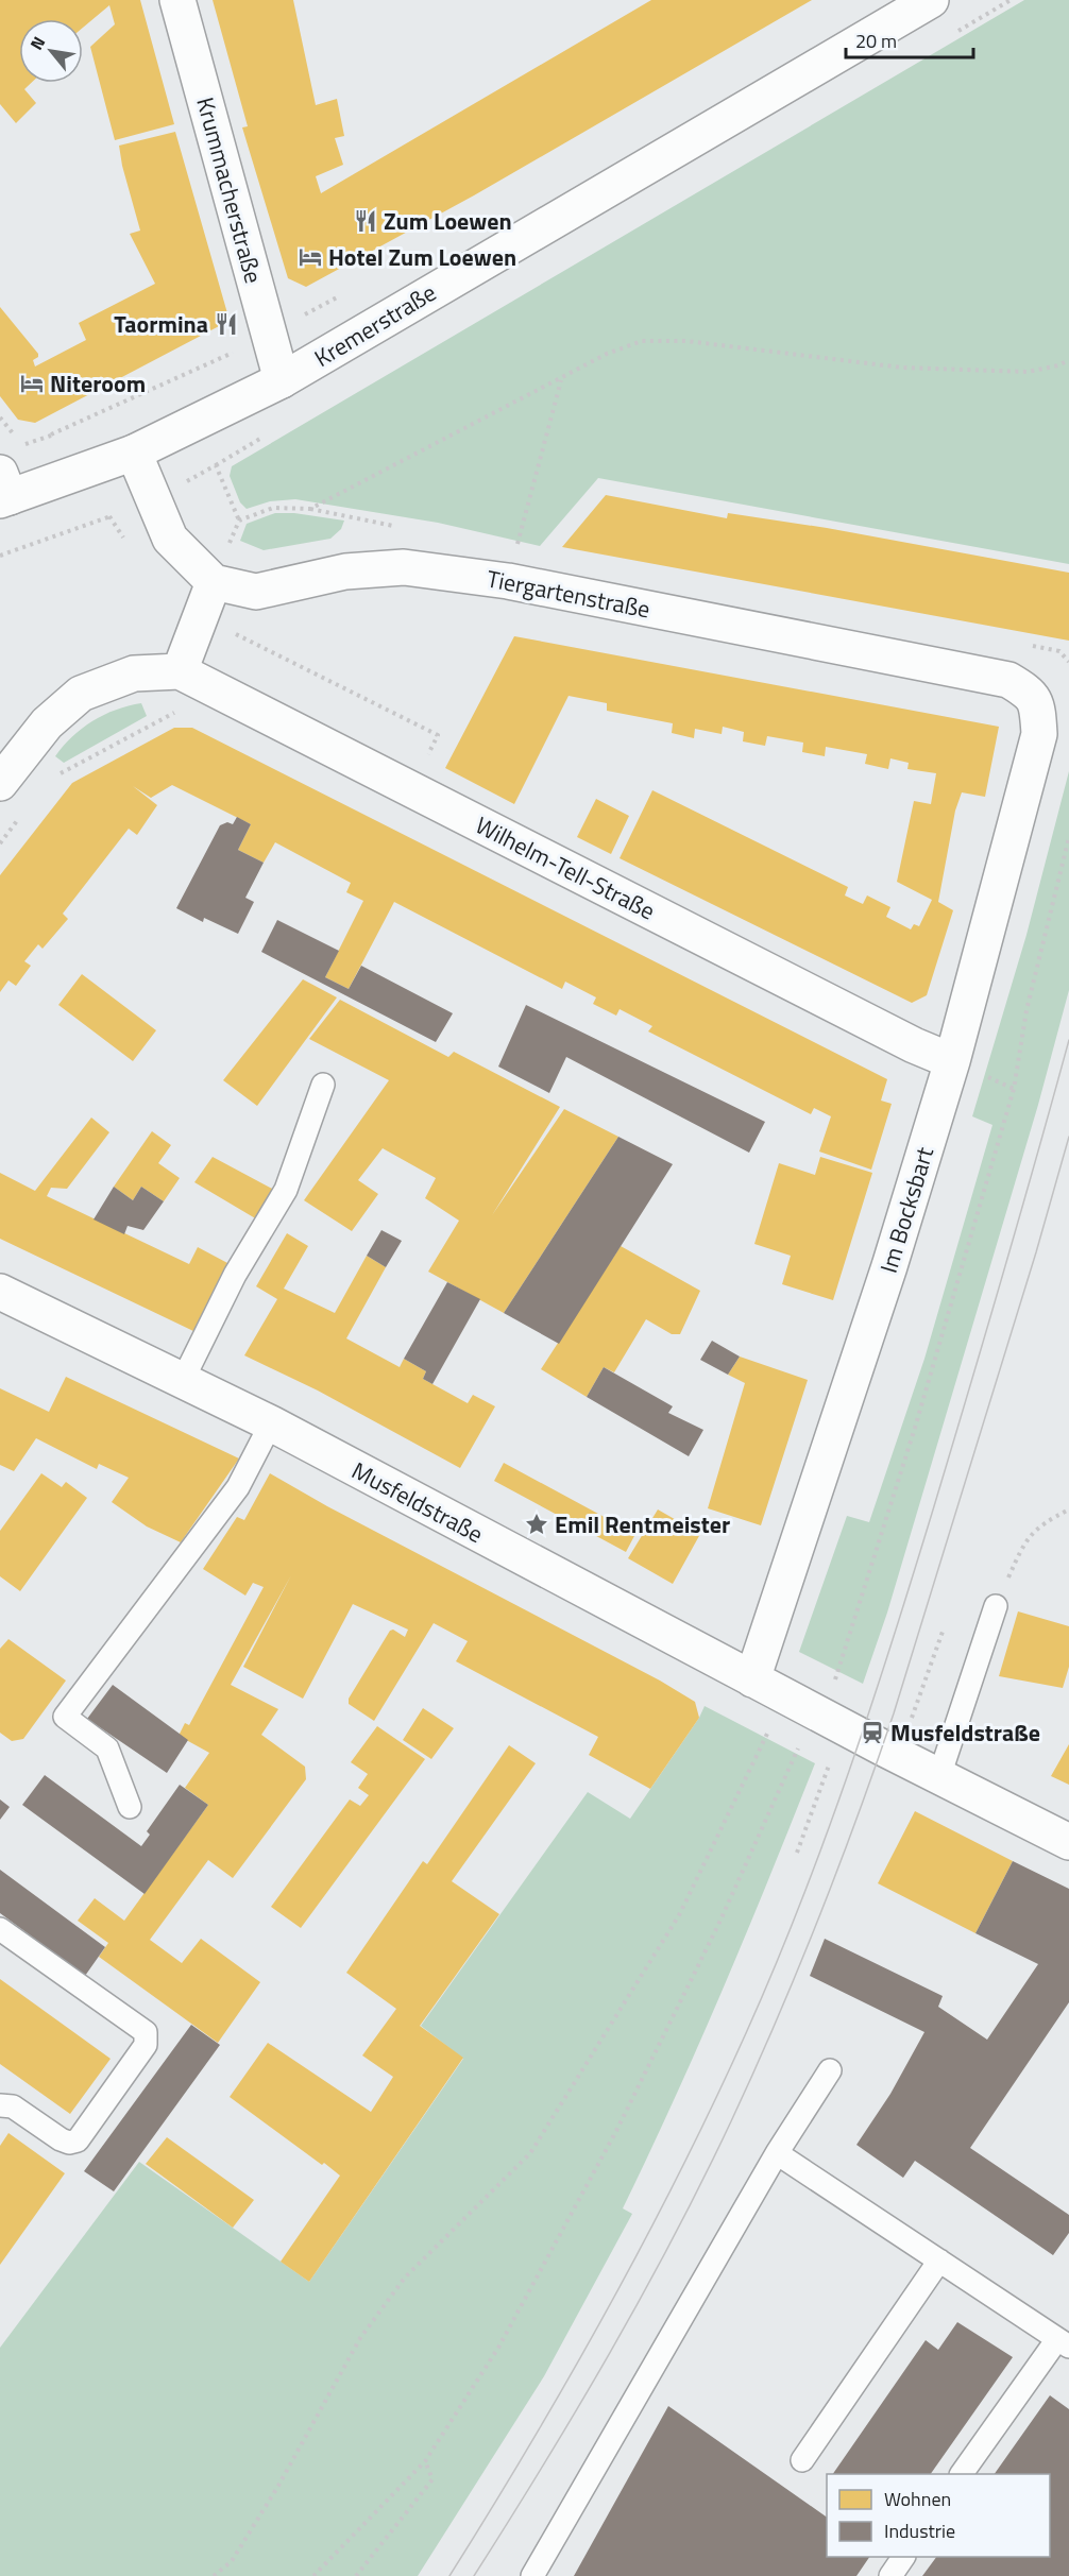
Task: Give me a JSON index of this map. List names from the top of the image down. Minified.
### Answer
{"streets":{"street":["Krummacherstraße","Kremerstraße","Tiergartenstraße","Wilhelm-Tell-Straße","Im Bocksbart","Musfeldstraße"]},"crossings":[["Krummacherstraße","Kremerstraße"],["Tiergartenstraße","Im Bocksbart"],["Wilhelm-Tell-Straße","Im Bocksbart"],["Im Bocksbart","Musfeldstraße"]],"places":{"restaurant":["Zum Loewen","Taormina"],"hotel":["Hotel Zum Loewen","Niteroom"],"place":["Emil Rentmeister"],"station":["Musfeldstraße"]},"legend":["Wohnen","Industrie"],"scale_bar":"20 m","north":"top left"}
